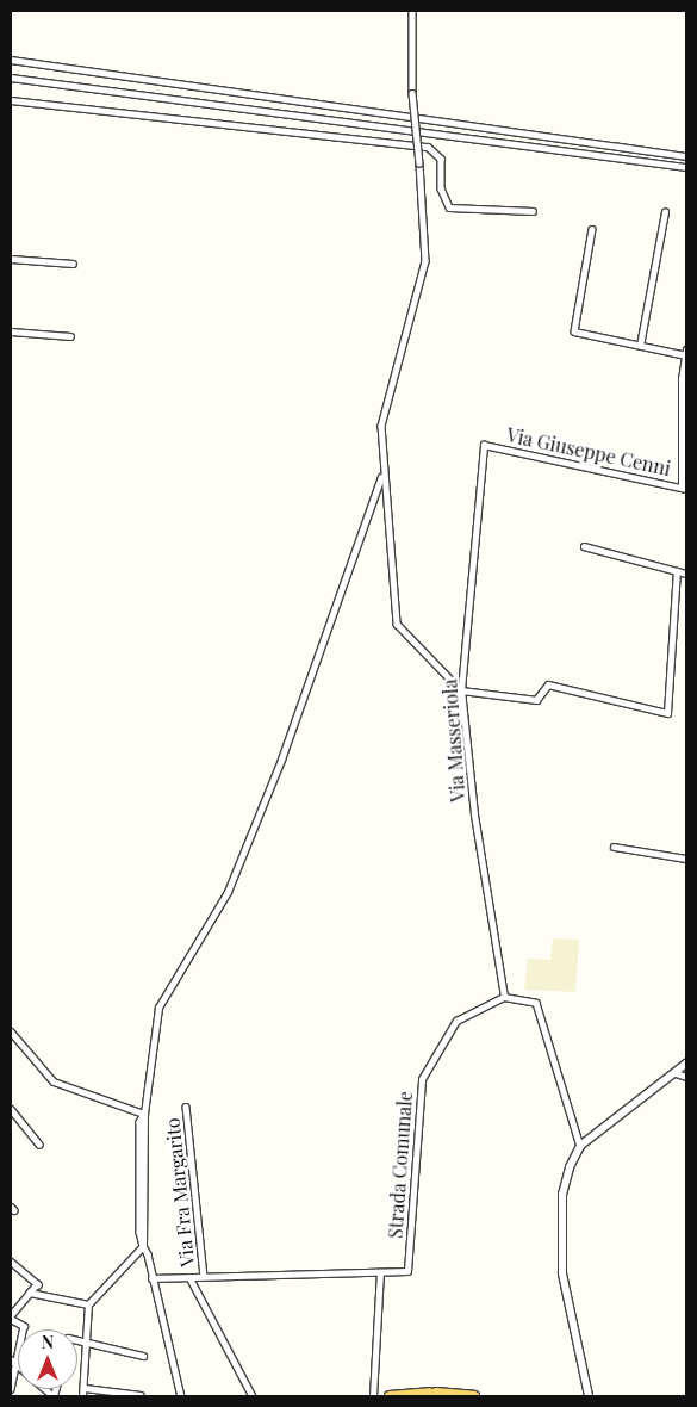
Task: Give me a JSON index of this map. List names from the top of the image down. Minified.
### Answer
{"streets":{"street":["Via Giuseppe Cenni","Via Masseriola","Strada Comunale","Via Fra Margarito"]},"crossings":[["Via Giuseppe Cenni","Via Masseriola"],["Via Masseriola","Strada Comunale"]],"north":"top"}
